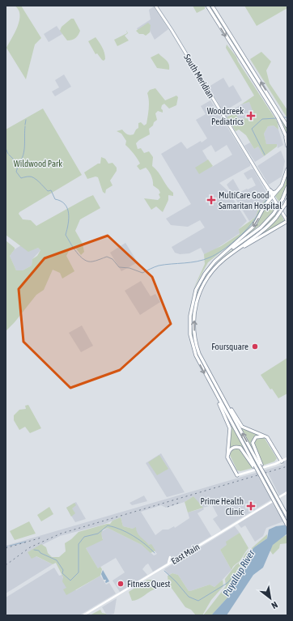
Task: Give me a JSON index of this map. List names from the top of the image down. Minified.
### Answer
{"streets":{"main road":["South Meridian","East Main"]},"water":["Puyallup River"],"parks":["Wildwood Park"],"places":{"health":["Woodcreek Pediatrics","MultiCare Good Samaritan Hospital","Prime Health Clinic"],"other":["Foursquare","Fitness Quest"]},"north":"bottom right"}
